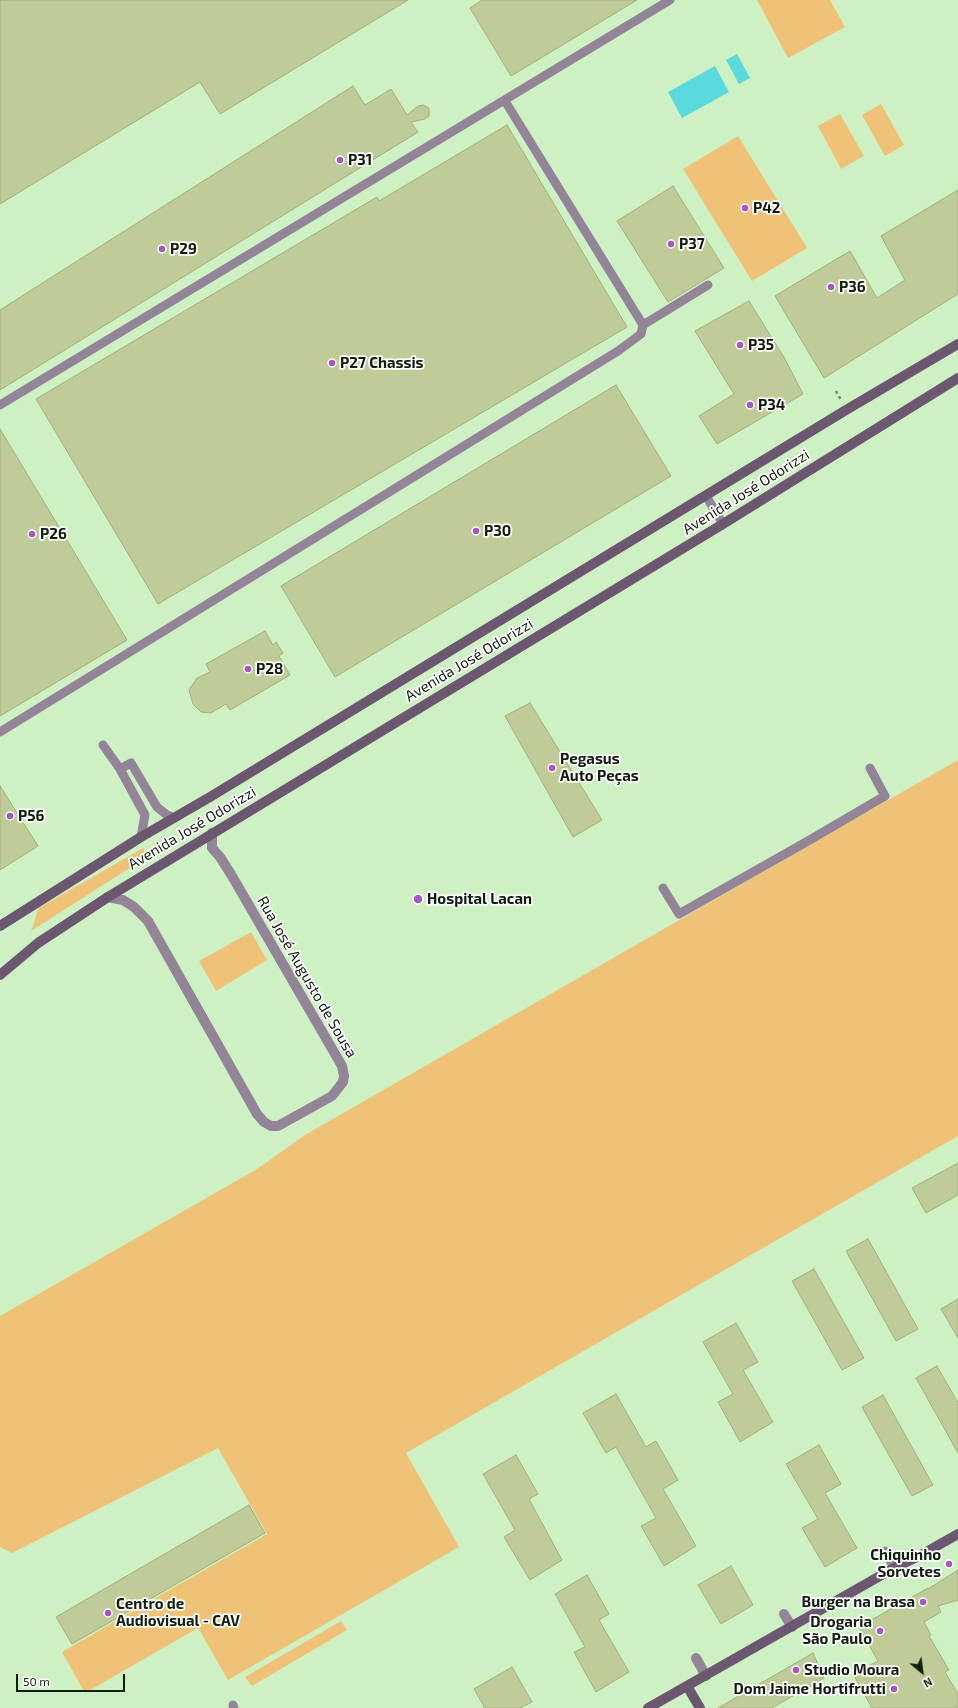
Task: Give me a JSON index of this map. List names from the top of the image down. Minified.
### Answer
{"streets":{"main road":["Avenida José Odorizzi"],"street":["Rua José Augusto de Sousa"]},"crossings":[["Avenida José Odorizzi","Rua José Augusto de Sousa"]],"places":["P31","P42","P37","P29","P36","P35","P27 Chassis","P34","P30","P26","P28","Pegasus Auto Peças","P56","Hospital Lacan","Chiquinho Sorvetes","Burger na Brasa","Centro de Audiovisual - CAV","Drogaria São Paulo","Studio Moura","Dom Jaime Hortifrutti"],"scale_bar":"50 m","north":"bottom right"}
